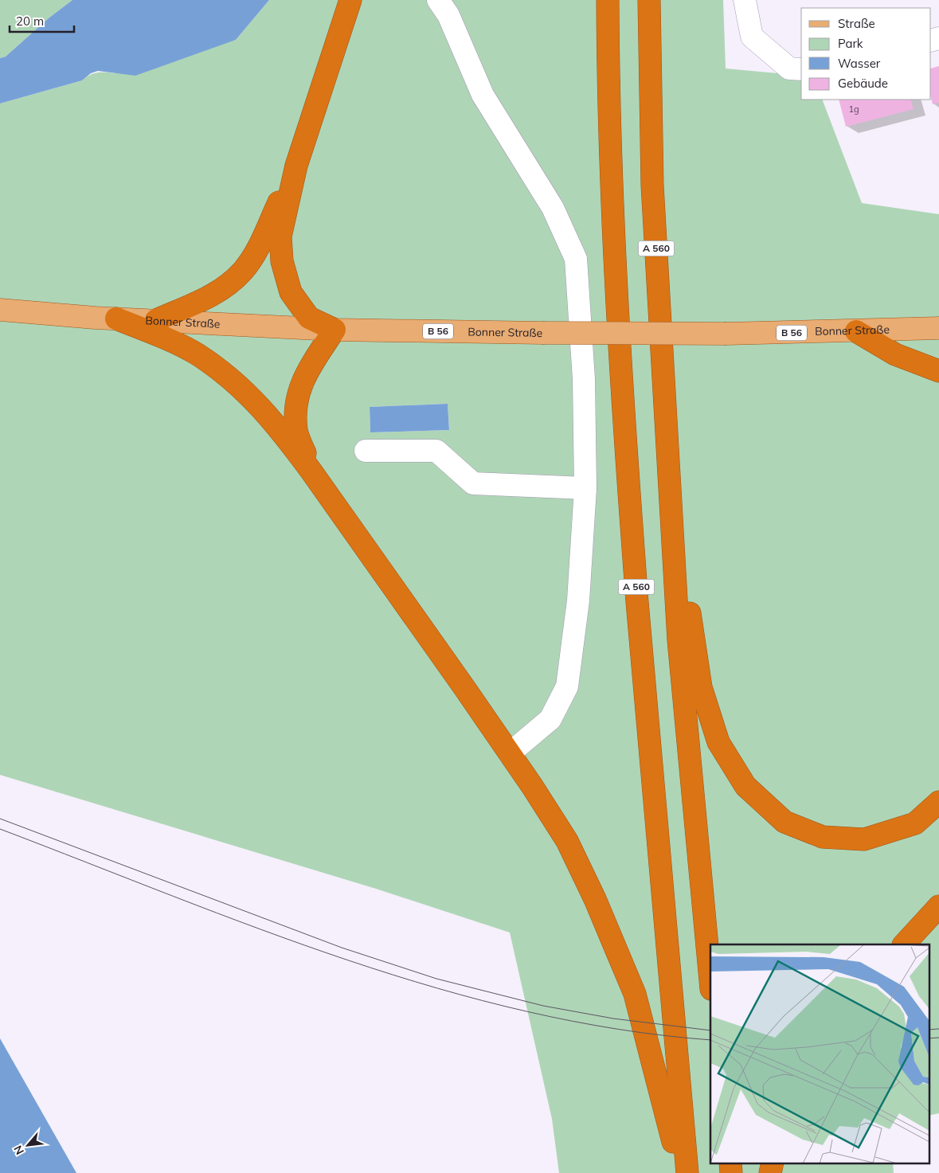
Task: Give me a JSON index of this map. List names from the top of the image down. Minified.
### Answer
{"streets":{"highway":["A 560"],"main road":["Bonner Straße","B 56"]},"house_numbers":["1g"],"legend":["Straße","Park","Wasser","Gebäude"],"scale_bar":"20 m","north":"bottom left"}
